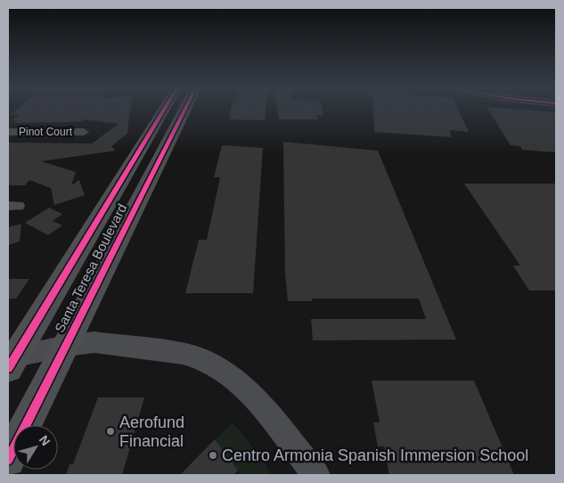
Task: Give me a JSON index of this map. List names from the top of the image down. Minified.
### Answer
{"streets":{"main road":["Santa Teresa Boulevard"],"street":["Pinot Court"]},"places":["Aerofund Financial","Centro Armonia Spanish Immersion School"],"north":"top right"}
